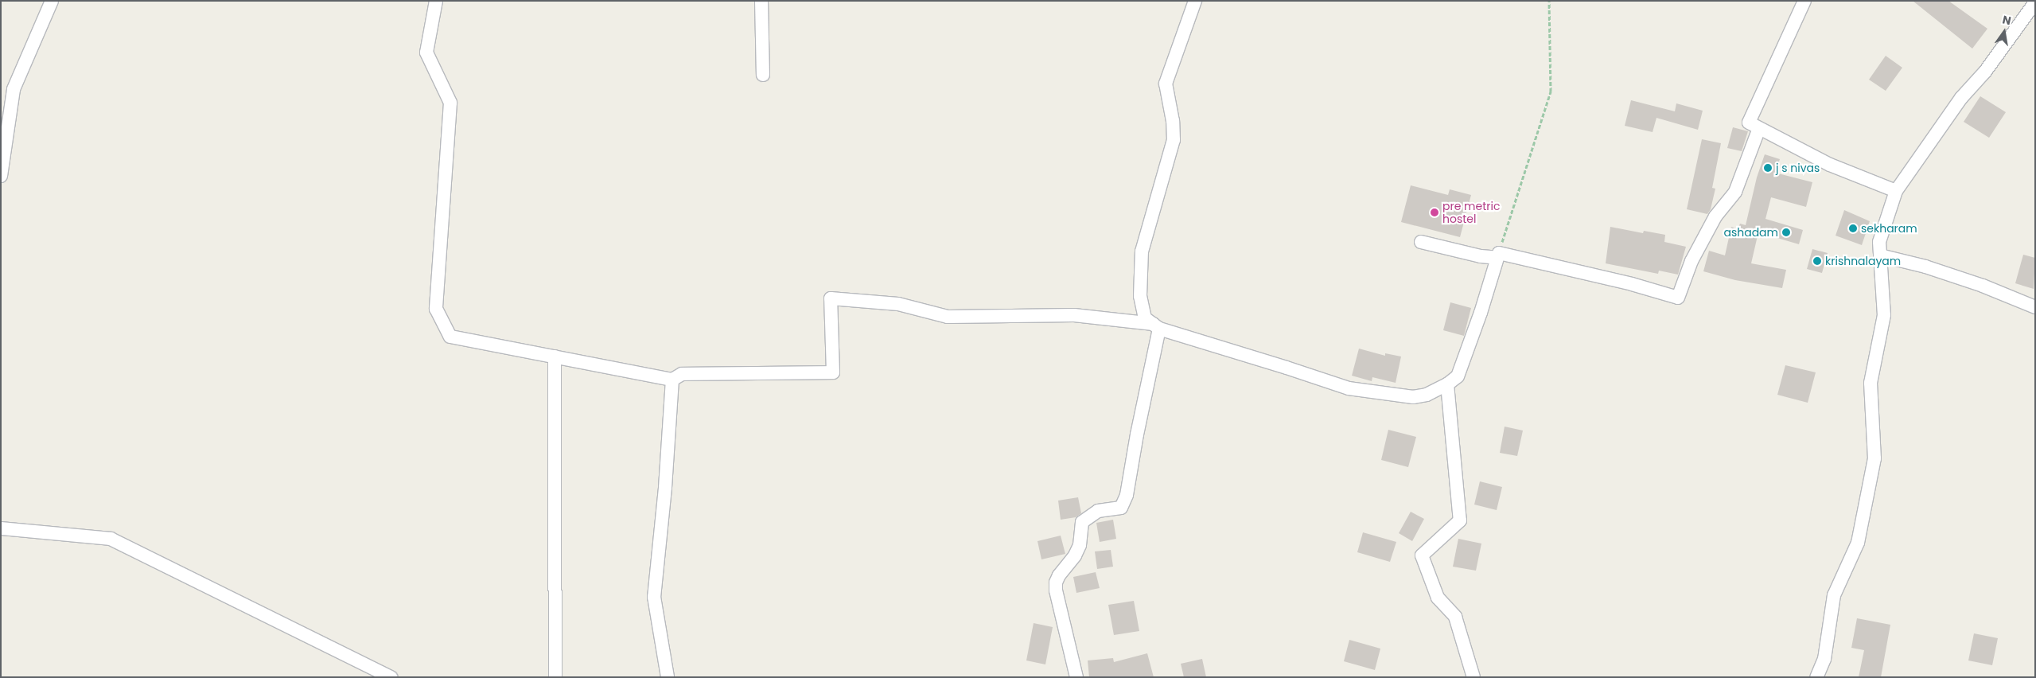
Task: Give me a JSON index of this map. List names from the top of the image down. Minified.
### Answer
{"places":["j s nivas","pre metric hostel","sekharam","ashadam","krishnalayam"],"north":"top"}
